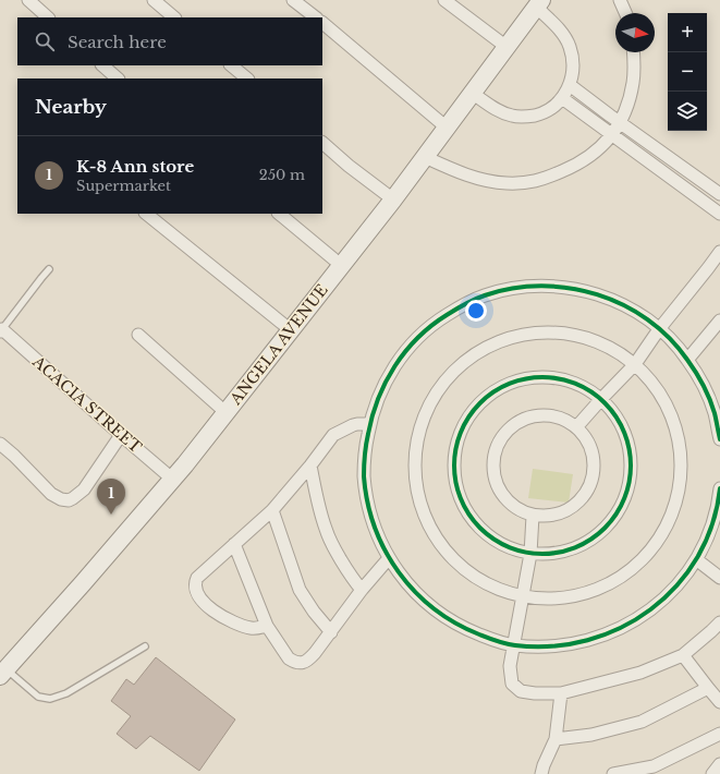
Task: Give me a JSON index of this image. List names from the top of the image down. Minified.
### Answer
{"streets":{"main road":["ANGELA AVENUE"],"street":["ACACIA STREET"]},"crossings":[["ANGELA AVENUE","ACACIA STREET"]],"north":"right","page":{"map_buttons":["+","−"],"search":"Search here","heading":"Nearby","list":[{"mark":"1","name":"K-8 Ann store","note":"Supermarket","value":"250 m"}],"pins":"1"}}
